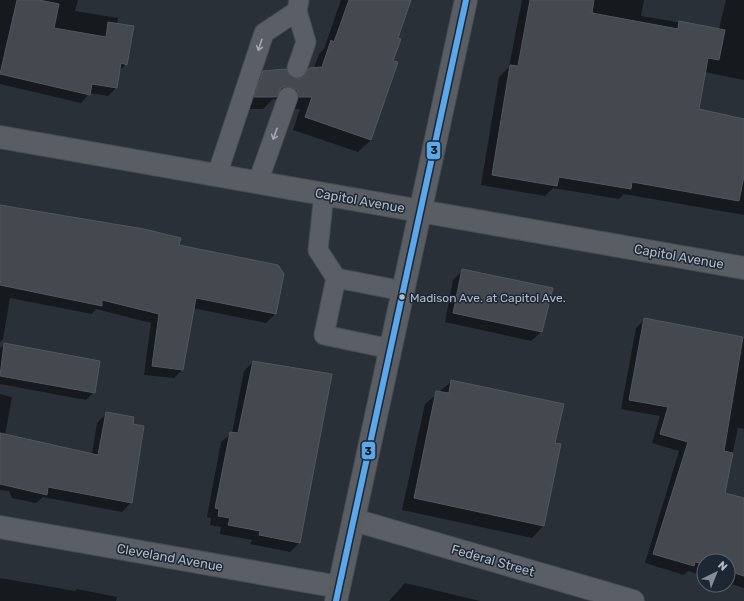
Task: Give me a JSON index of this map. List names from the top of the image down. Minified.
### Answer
{"streets":{"main road":["Capitol Avenue"],"street":["Cleveland Avenue","Federal Street"]},"places":["Madison Ave. at Capitol Ave."],"lines":["transit line 3"],"north":"top right"}
